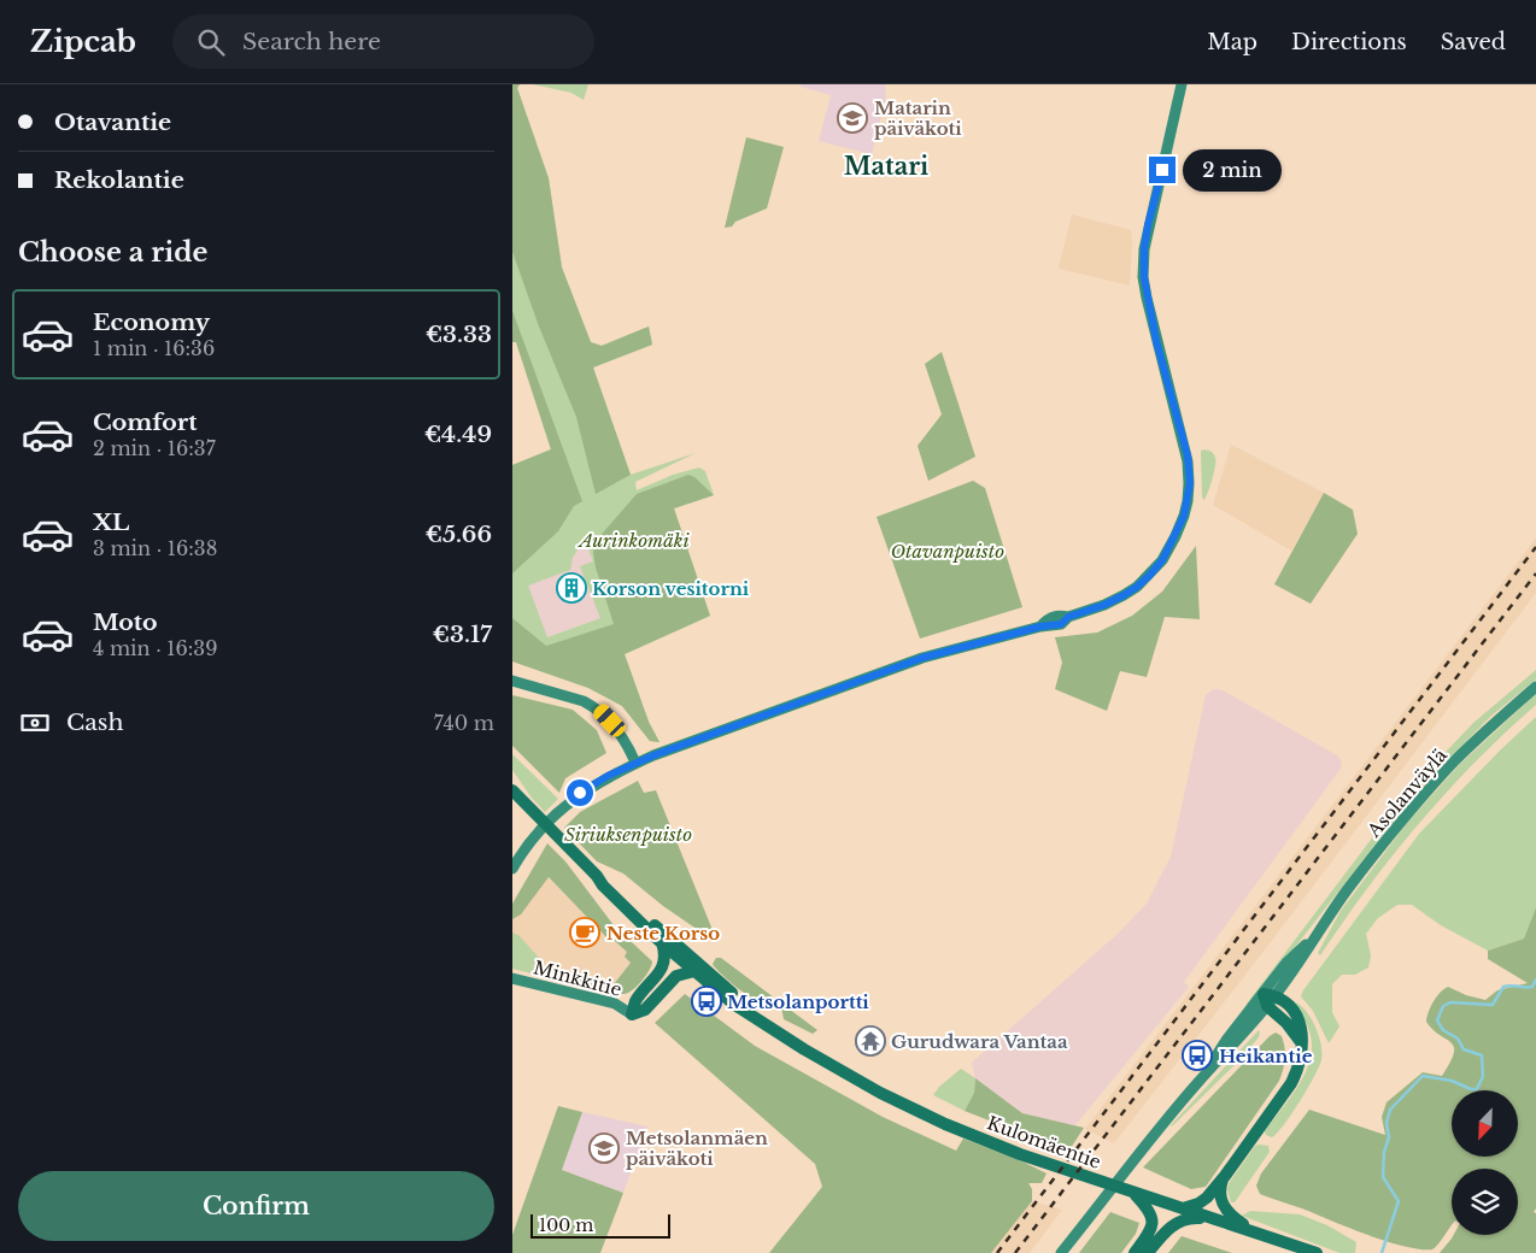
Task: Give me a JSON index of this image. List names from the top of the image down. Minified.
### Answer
{"streets":{"main road":["Asolanväylä","Minkkitie","Kulomäentie"]},"districts":["Matari"],"parks":["Aurinkomäki","Otavanpuisto","Siriuksenpuisto"],"places":{"school or university":["Matarin päiväkoti","Metsolanmäen päiväkoti"],"building":["Korson vesitorni"],"cafe":["Neste Korso"],"bus stop":["Metsolanportti","Heikantie"],"temple":["Gurudwara Vantaa"]},"scale_bar":"100 m","north":"bottom left","page":{"header":"Zipcab","search":"Search here","nav":["Map","Directions","Saved"],"banner":["Otavantie","Rekolantie"],"bubble":"2 min","heading":"Choose a ride","list":[{"name":"Economy","note":"1 min · 16:36","value":"€3.33"},{"name":"Comfort","note":"2 min · 16:37","value":"€4.49"},{"name":"XL","note":"3 min · 16:38","value":"€5.66"},{"name":"Moto","note":"4 min · 16:39","value":"€3.17"}],"pay":["Cash","740 m"],"buttons":"Confirm","scale":"100 m"}}
